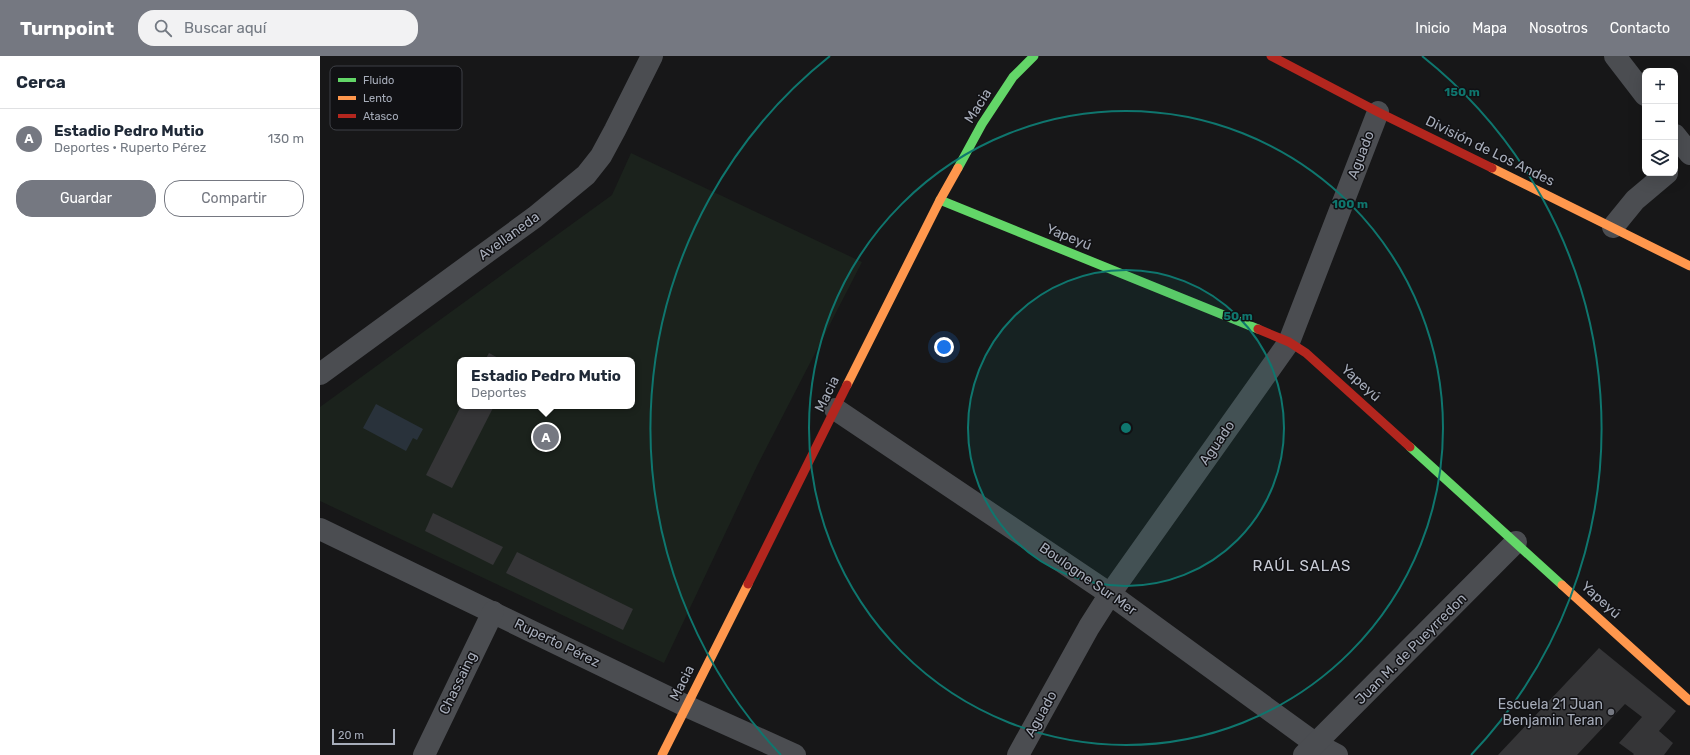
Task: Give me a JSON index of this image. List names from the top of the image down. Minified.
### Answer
{"streets":{"street":["Macia","División de Los Andes","Aguado","Avellaneda","Yapeyú","Boulogne Sur Mer","Ruperto Pérez","Juan M. de Pueyrredon","Chassaing"]},"crossings":[["Macia","Yapeyú"],["Macia","Boulogne Sur Mer"],["Macia","Ruperto Pérez"],["División de Los Andes","Aguado"],["Aguado","Yapeyú"],["Aguado","Boulogne Sur Mer"],["Yapeyú","Juan M. de Pueyrredon"],["Boulogne Sur Mer","Juan M. de Pueyrredon"],["Ruperto Pérez","Chassaing"]],"districts":["RAÚL SALAS"],"places":["Escuela 21 Juan Benjamin Teran"],"legend":["Fluido","Lento","Atasco"],"scale_bar":"20 m","page":{"header":"Turnpoint","search":"Buscar aquí","nav":["Inicio","Mapa","Nosotros","Contacto"],"heading":"Cerca","map_buttons":["+","−"],"list":[{"mark":"A","name":"Estadio Pedro Mutio","note":"Deportes · Ruperto Pérez","value":"130 m"}],"buttons":["Guardar","Compartir"],"popup":["Estadio Pedro Mutio","Deportes"],"pins":"A","scale":"20 m"},"rings":["150 m","100 m","50 m"]}
